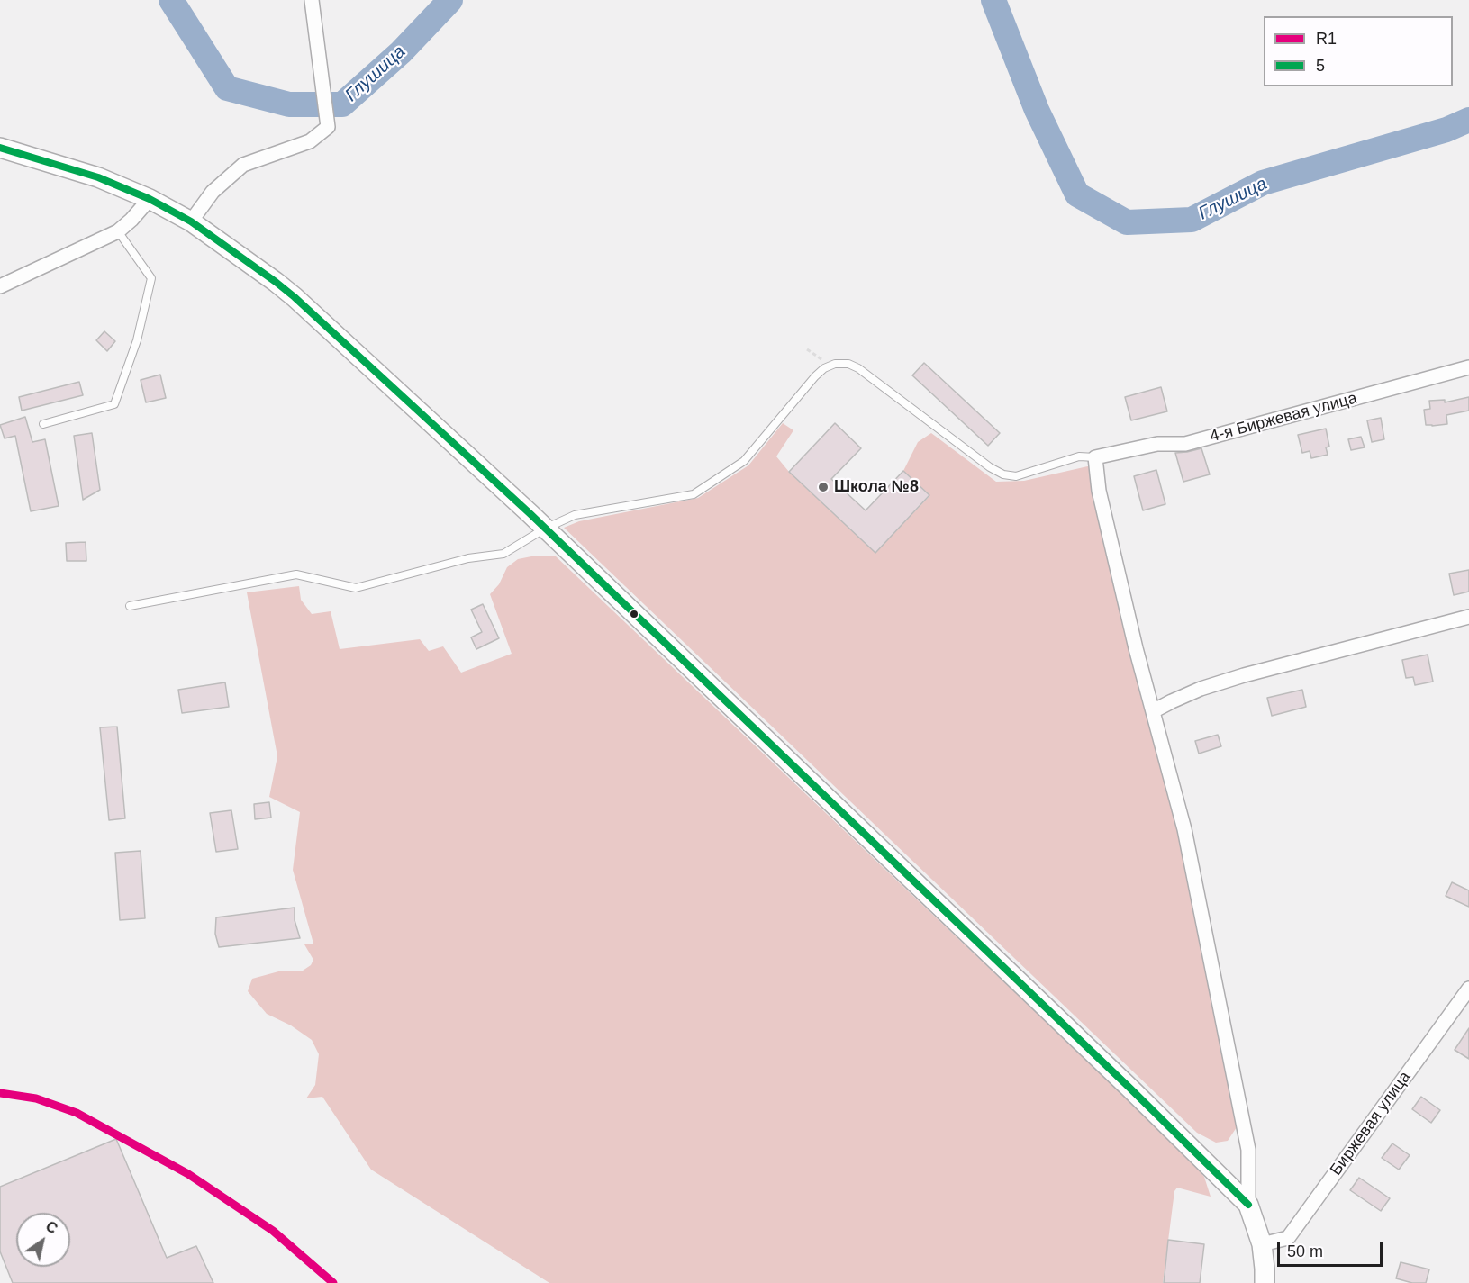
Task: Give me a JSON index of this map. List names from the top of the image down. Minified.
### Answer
{"streets":{"street":["4-я Биржевая улица","Биржевая улица"]},"water":["Глушица"],"places":["Школа №8"],"lines":["transit line 5","transit line R1"],"legend":["R1","5"],"scale_bar":"50 m","north":"top right"}
